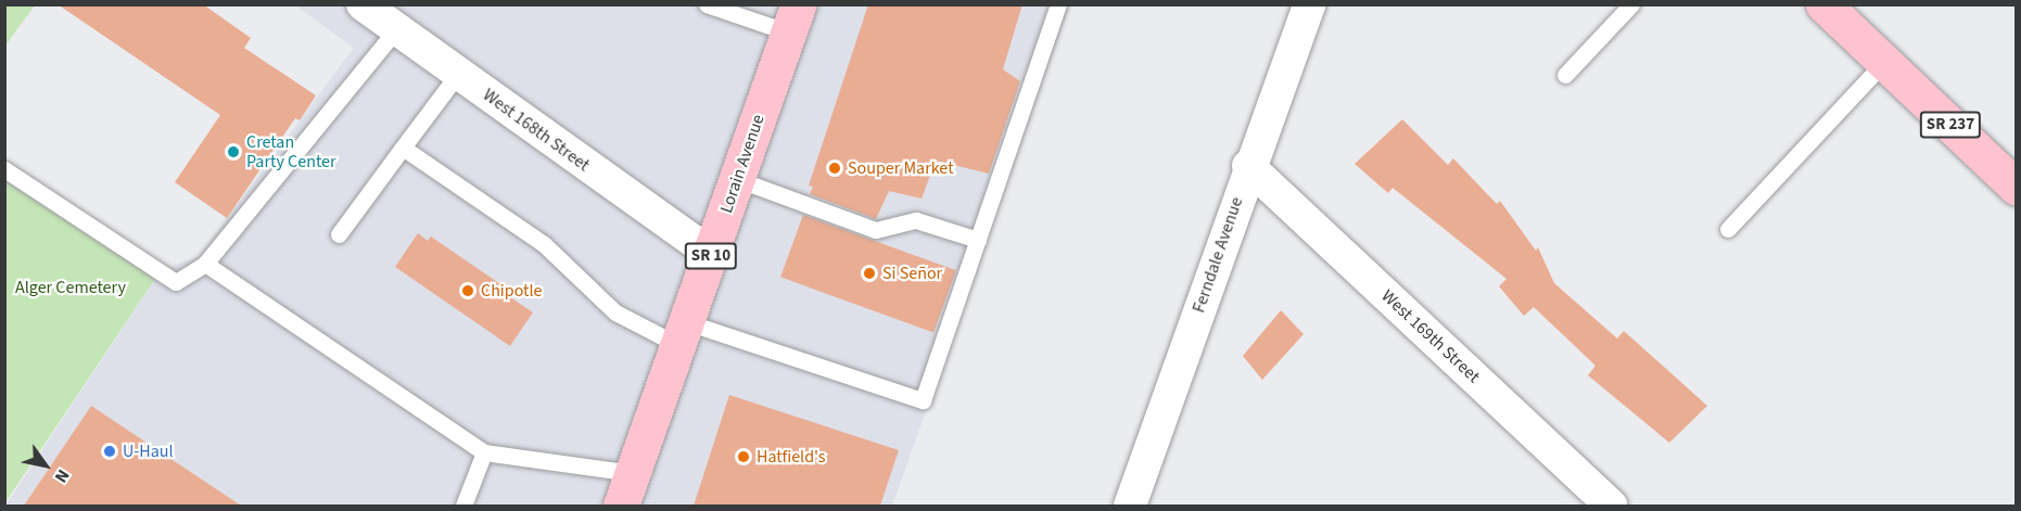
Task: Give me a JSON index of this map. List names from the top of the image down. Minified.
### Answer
{"streets":{"main road":["SR 237","Lorain Avenue","SR 10"],"street":["West 168th Street","Ferndale Avenue","West 169th Street"]},"crossings":[["West 168th Street","Lorain Avenue"],["Ferndale Avenue","West 169th Street"]],"parks":["Alger Cemetery"],"places":["Cretan Party Center","Souper Market","Si Señor","Chipotle","U-Haul","Hatfield's"],"north":"bottom right"}
